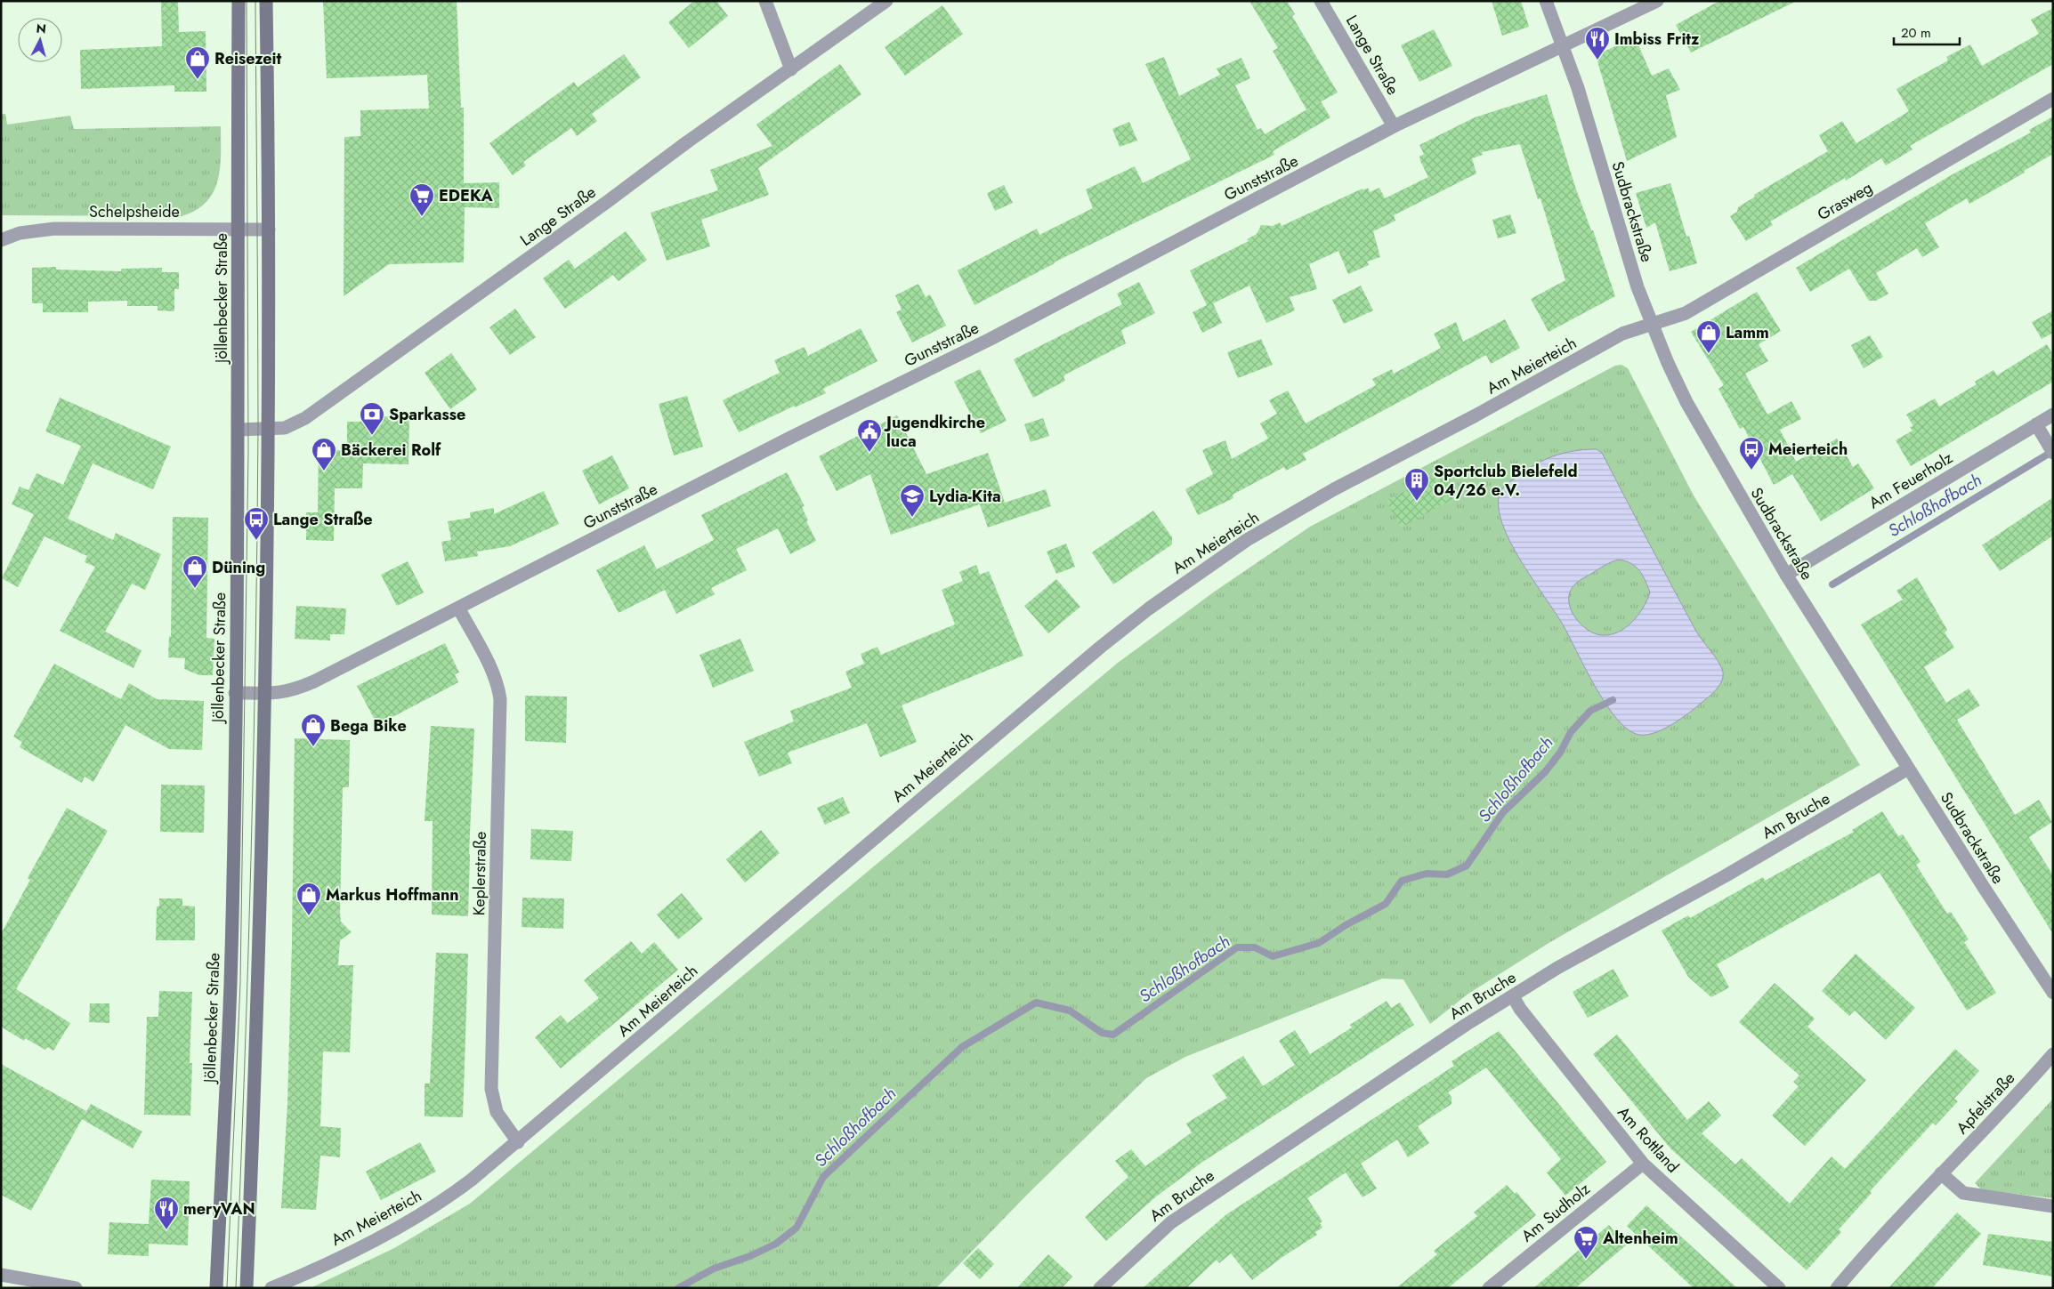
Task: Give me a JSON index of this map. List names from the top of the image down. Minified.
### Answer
{"streets":{"main road":["Jöllenbecker Straße"],"street":["Lange Straße","Gunststraße","Grasweg","Schelpsheide","Sudbrackstraße","Am Meierteich","Am Feuerholz","Am Bruche","Keplerstraße","Apfelstraße","Am Rottland","Am Sudholz"]},"crossings":[["Lange Straße","Gunststraße"],["Lange Straße","Jöllenbecker Straße"],["Gunststraße","Sudbrackstraße"],["Gunststraße","Jöllenbecker Straße"],["Gunststraße","Keplerstraße"],["Grasweg","Sudbrackstraße"],["Grasweg","Am Meierteich"],["Schelpsheide","Jöllenbecker Straße"],["Sudbrackstraße","Am Meierteich"],["Sudbrackstraße","Am Feuerholz"],["Sudbrackstraße","Am Bruche"],["Am Meierteich","Keplerstraße"],["Am Bruche","Am Rottland"],["Am Rottland","Am Sudholz"]],"water":["Schloßhofbach"],"places":{"restaurant":["Imbiss Fritz","meryVAN"],"shop":["Reisezeit","Lamm","Bäckerei Rolf","Düning","Bega Bike","Markus Hoffmann"],"supermarket":["EDEKA","Altenheim"],"bank":["Sparkasse"],"public building":["Jugendkirche luca"],"bus stop":["Meierteich","Lange Straße"],"building":["Sportclub Bielefeld 04/26 e.V."],"school or university":["Lydia-Kita"]},"scale_bar":"20 m","north":"top"}
